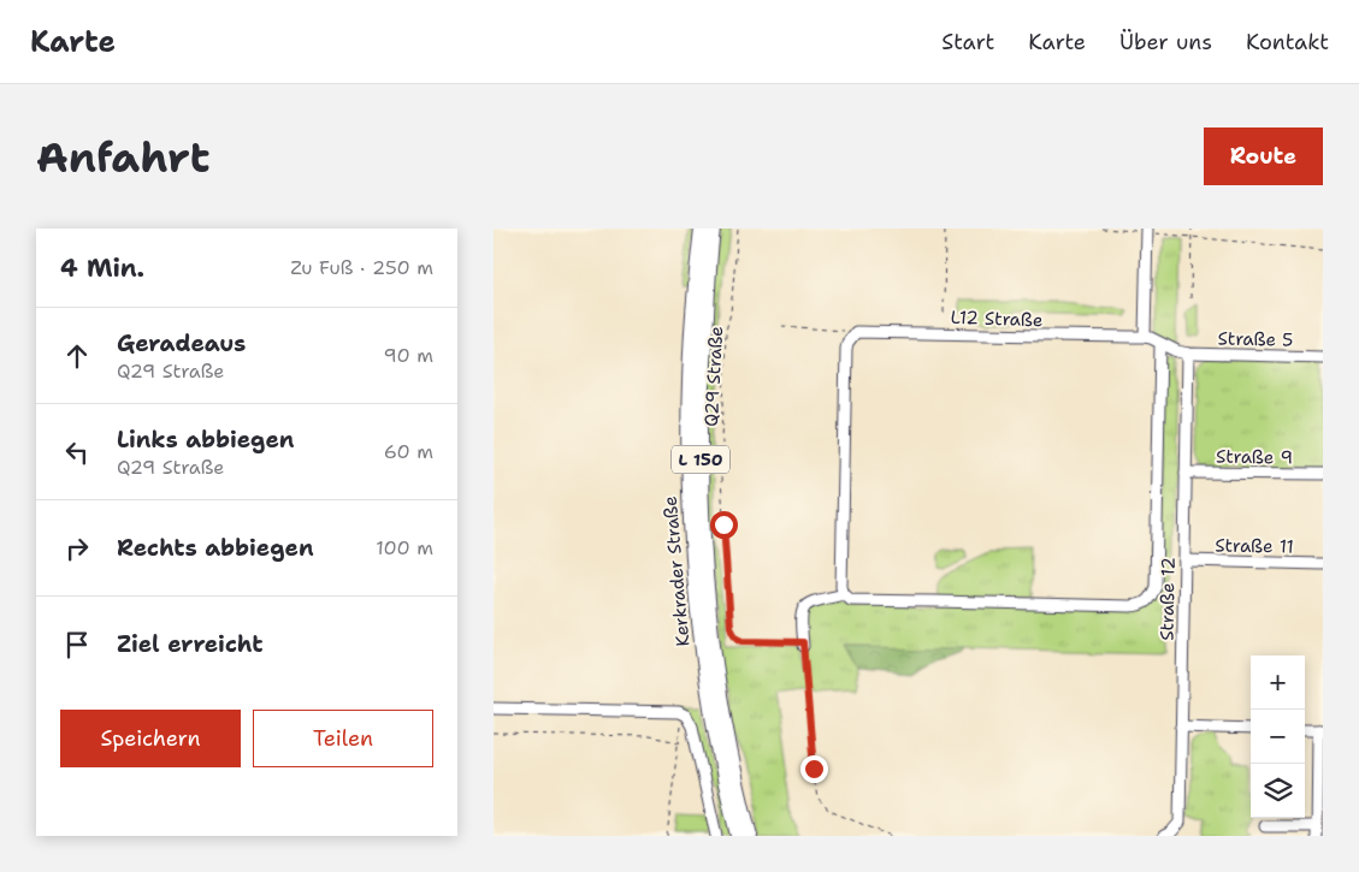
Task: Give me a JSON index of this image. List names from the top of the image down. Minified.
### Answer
{"streets":{"highway":["L 150","Kerkrader Straße"],"street":["L12 Straße","Straße 5","Straße 9","Straße 11","Straße 12"],"path":["Q29 Straße"]},"crossings":[["L12 Straße","Straße 5"],["Straße 5","Straße 12"],["Straße 9","Straße 12"],["Straße 11","Straße 12"]],"page":{"header":"Karte","nav":["Start","Karte","Über uns","Kontakt"],"buttons":["Route",["Speichern","Teilen"]],"title":"Anfahrt","heading":["4 Min.","Zu Fuß · 250 m"],"list":[["Geradeaus","Q29 Straße","90 m"],["Links abbiegen","Q29 Straße","60 m"],["Rechts abbiegen","100 m"],"Ziel erreicht"],"map_buttons":["+","−"]}}
